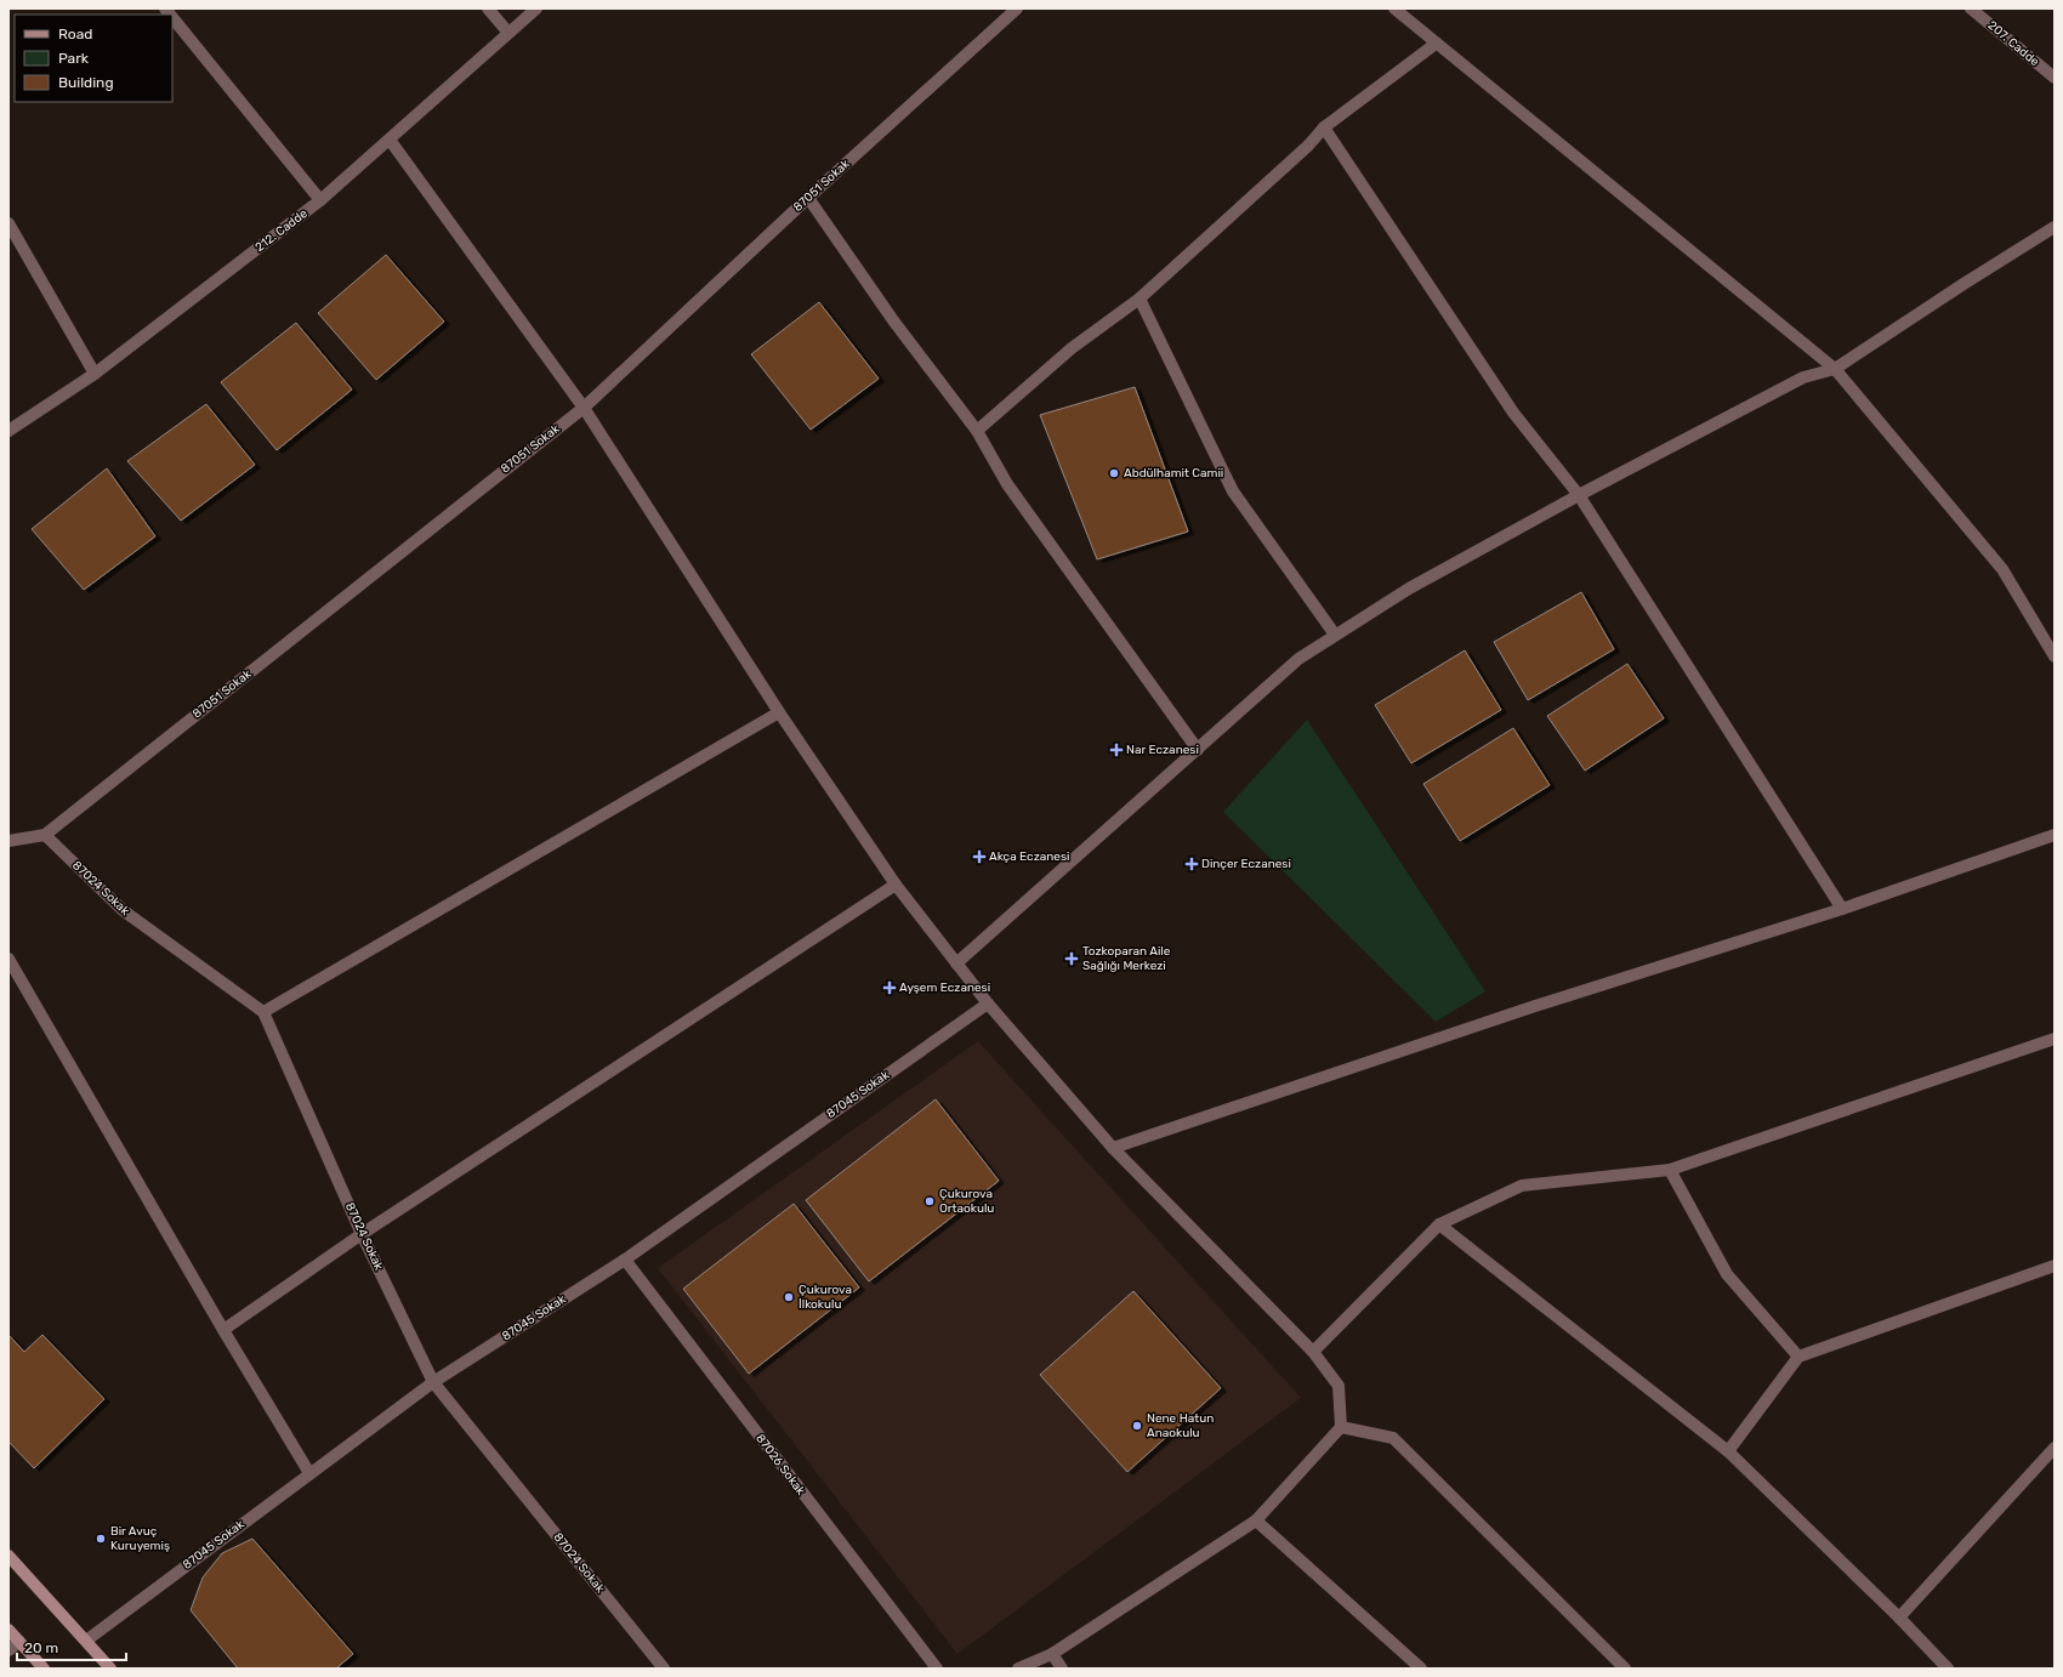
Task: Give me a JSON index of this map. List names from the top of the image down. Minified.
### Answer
{"streets":{"street":["207. Cadde","87051 Sokak","212. Cadde","87024 Sokak","87045 Sokak","87026 Sokak"]},"crossings":[["87051 Sokak","87024 Sokak"],["87024 Sokak","87045 Sokak"],["87045 Sokak","87026 Sokak"]],"places":{"other":["Abdülhamit Camii","Çukurova Ortaokulu","Çukurova İlkokulu","Nene Hatun Anaokulu","Bir Avuç Kuruyemiş"],"health":["Nar Eczanesi","Akça Eczanesi","Dinçer Eczanesi","Tozkoparan Aile Sağlığı Merkezi","Ayşem Eczanesi"]},"legend":["Road","Park","Building"],"scale_bar":"20 m"}
